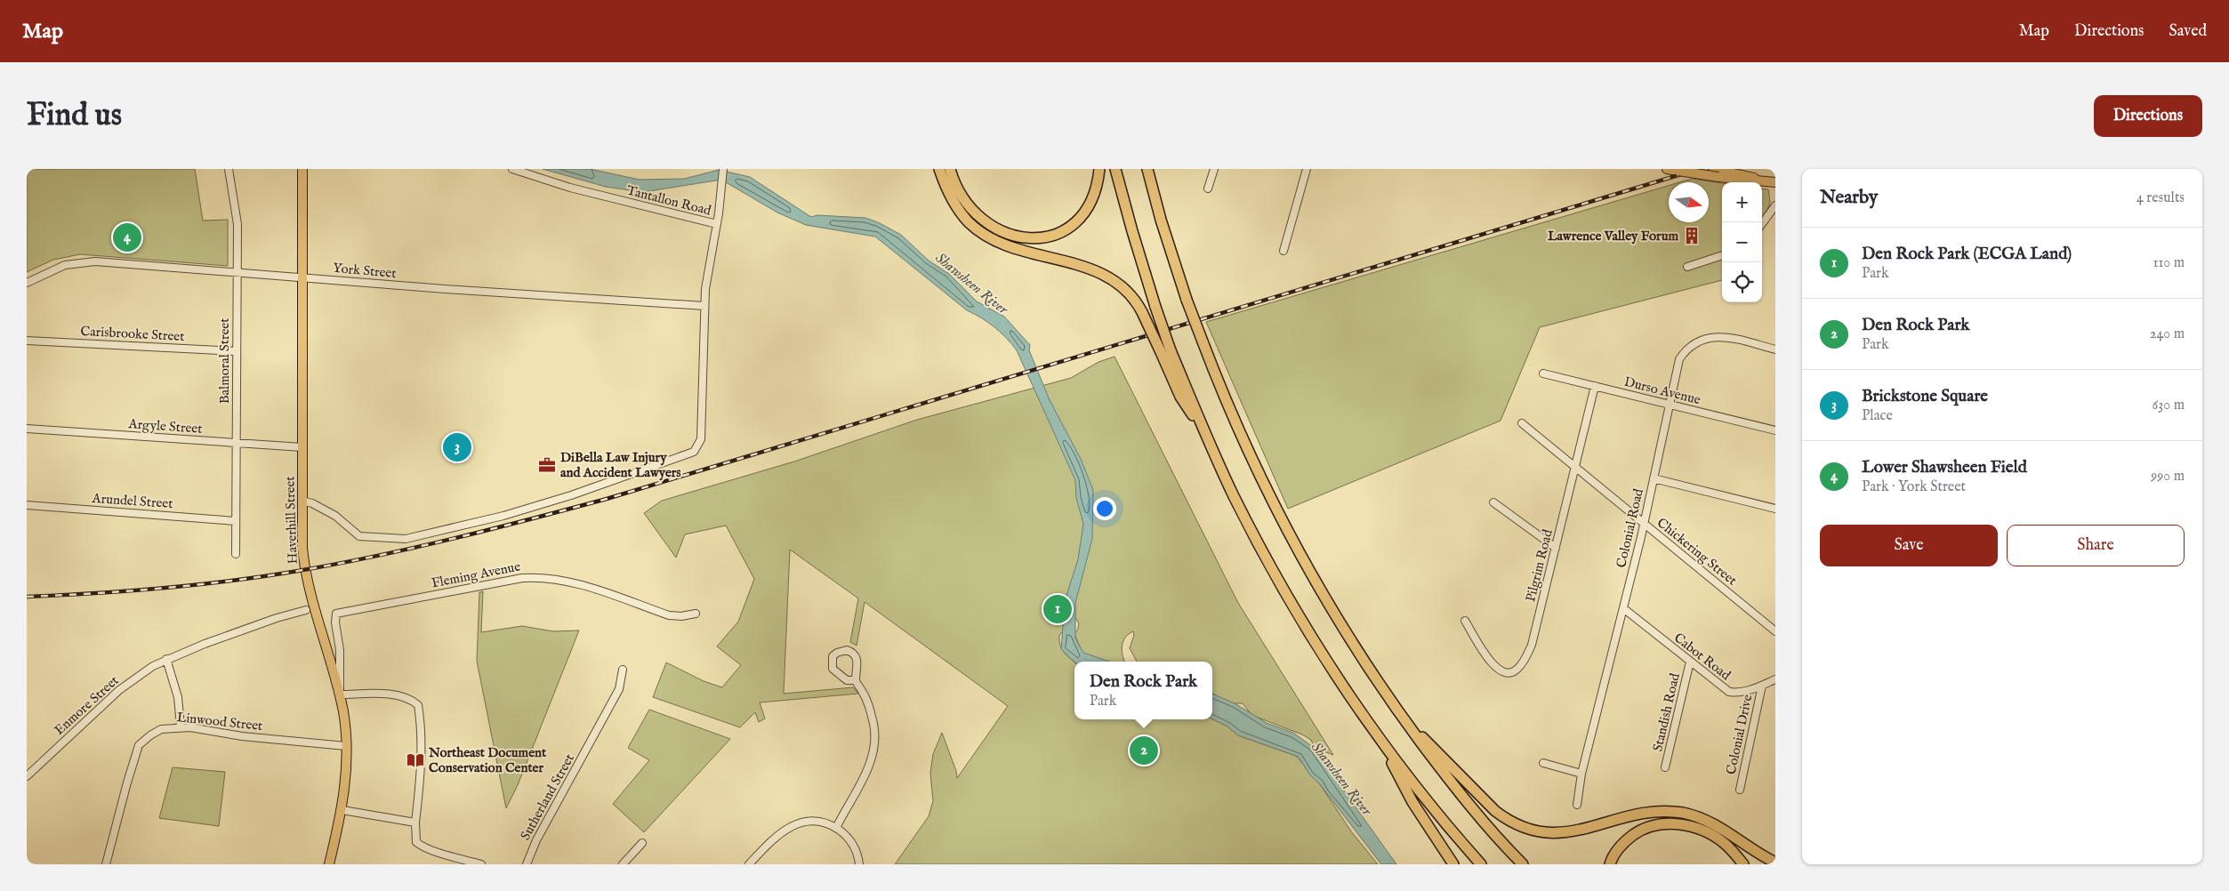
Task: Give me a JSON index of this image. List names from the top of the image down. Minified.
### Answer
{"streets":{"main road":["Haverhill Street"],"street":["Tantallon Road","York Street","Carisbrooke Street","Balmoral Street","Durso Avenue","Argyle Street","Arundel Street","Colonial Road","Chickering Street","Pilgrim Road","Fleming Avenue","Cabot Road","Enmore Street","Standish Road","Linwood Street","Colonial Drive","Sutherland Street"]},"crossings":[["York Street","Balmoral Street"],["York Street","Haverhill Street"],["Carisbrooke Street","Balmoral Street"],["Balmoral Street","Argyle Street"],["Balmoral Street","Arundel Street"],["Durso Avenue","Colonial Road"],["Durso Avenue","Pilgrim Road"],["Argyle Street","Haverhill Street"],["Haverhill Street","Fleming Avenue"],["Haverhill Street","Linwood Street"],["Colonial Road","Chickering Street"],["Colonial Road","Cabot Road"],["Chickering Street","Pilgrim Road"],["Cabot Road","Standish Road"],["Cabot Road","Colonial Drive"]],"water":["Shawsheen River"],"places":{"building":["Lawrence Valley Forum"],"office":["DiBella Law Injury and Accident Lawyers"],"library":["Northeast Document Conservation Center"]},"north":"right","page":{"header":"Map","nav":["Map","Directions","Saved"],"buttons":["Directions",["Save","Share"]],"title":"Find us","heading":["Nearby","4 results"],"map_buttons":["+","−"],"pins":["4","3","1","2"],"list":[{"mark":"1","name":"Den Rock Park (ECGA Land)","note":"Park","value":"110 m"},{"mark":"2","name":"Den Rock Park","note":"Park","value":"240 m"},{"mark":"3","name":"Brickstone Square","note":"Place","value":"630 m"},{"mark":"4","name":"Lower Shawsheen Field","note":"Park · York Street","value":"990 m"}],"popup":["Den Rock Park","Park"]}}
